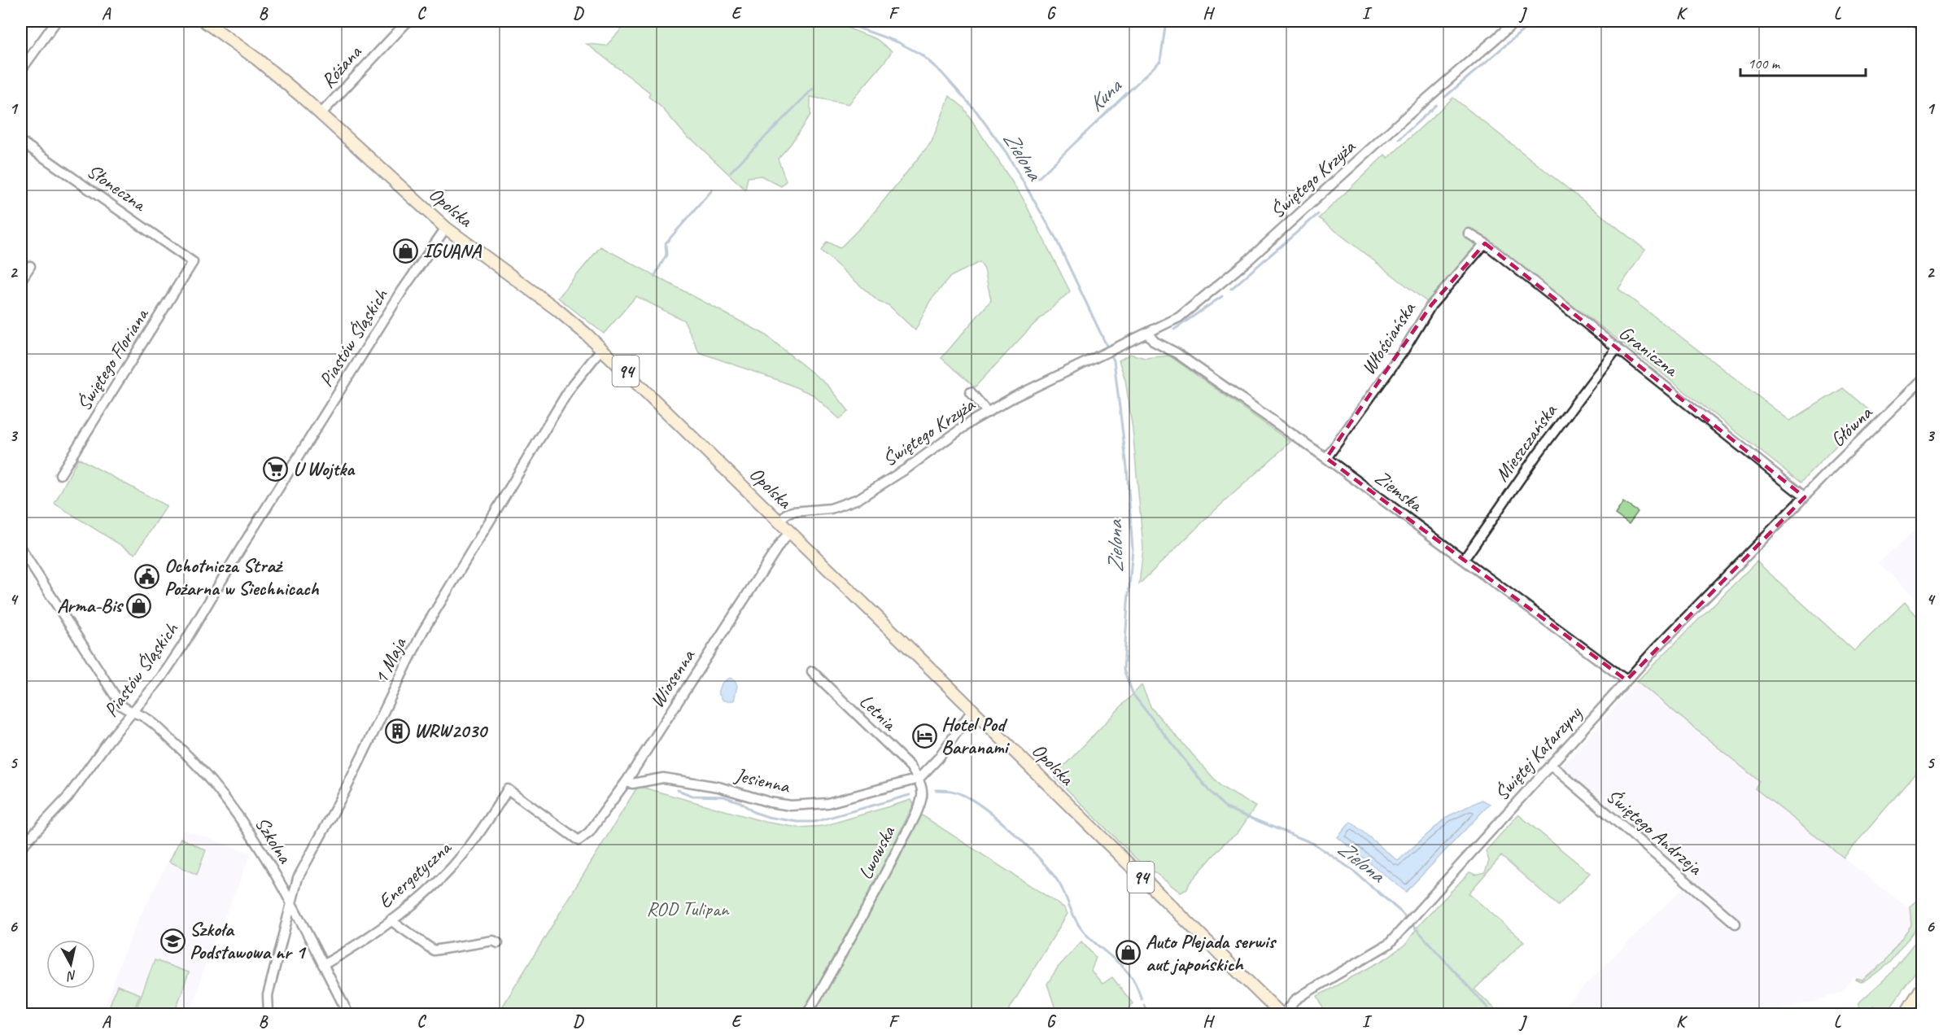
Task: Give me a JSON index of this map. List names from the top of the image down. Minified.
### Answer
{"streets":{"main road":["Opolska","94"],"street":["Różana","Świętego Krzyża","Słoneczna","Piastów Śląskich","Włościańska","Graniczna","Świętego Floriana","Główna","Mieszczańska","Ziemska","1 Maja","Wiosenna","Letnia","Świętej Katarzyny","Jesienna","Świętego Andrzeja","Szkolna","Lwowska","Energetyczna"]},"crossings":[["Różana","Opolska"],["Świętego Krzyża","Opolska"],["Świętego Krzyża","Ziemska"],["Słoneczna","Świętego Floriana"],["Opolska","Piastów Śląskich"],["Opolska","1 Maja"],["Opolska","Wiosenna"],["Opolska","Świętej Katarzyny"],["Piastów Śląskich","Szkolna"],["Włościańska","Graniczna"],["Włościańska","Ziemska"],["Graniczna","Główna"],["Graniczna","Mieszczańska"],["Graniczna","Świętej Katarzyny"],["Główna","Świętej Katarzyny"],["Mieszczańska","Ziemska"],["Ziemska","Świętej Katarzyny"],["1 Maja","Szkolna"],["Wiosenna","Jesienna"],["Wiosenna","Energetyczna"],["Letnia","Jesienna"],["Letnia","Lwowska"],["Świętej Katarzyny","Świętego Andrzeja"],["Jesienna","Lwowska"],["Szkolna","Energetyczna"]],"water":["Kuna","Zielona"],"parks":["ROD Tulipan"],"places":{"shop":["IGUANA","Arma-Bis","Auto Plejada serwis aut japońskich"],"supermarket":["U Wojtka"],"public building":["Ochotnicza Straż Pożarna w Siechnicach"],"building":["WRW2030"],"hotel":["Hotel Pod Baranami"],"school or university":["Szkoła Podstawowa nr 1"]},"scale_bar":"100 m","north":"bottom","grid":{"columns":["A","B","C","D","E","F","G","H","I","J","K","L"],"rows":["1","2","3","4","5","6"]}}
